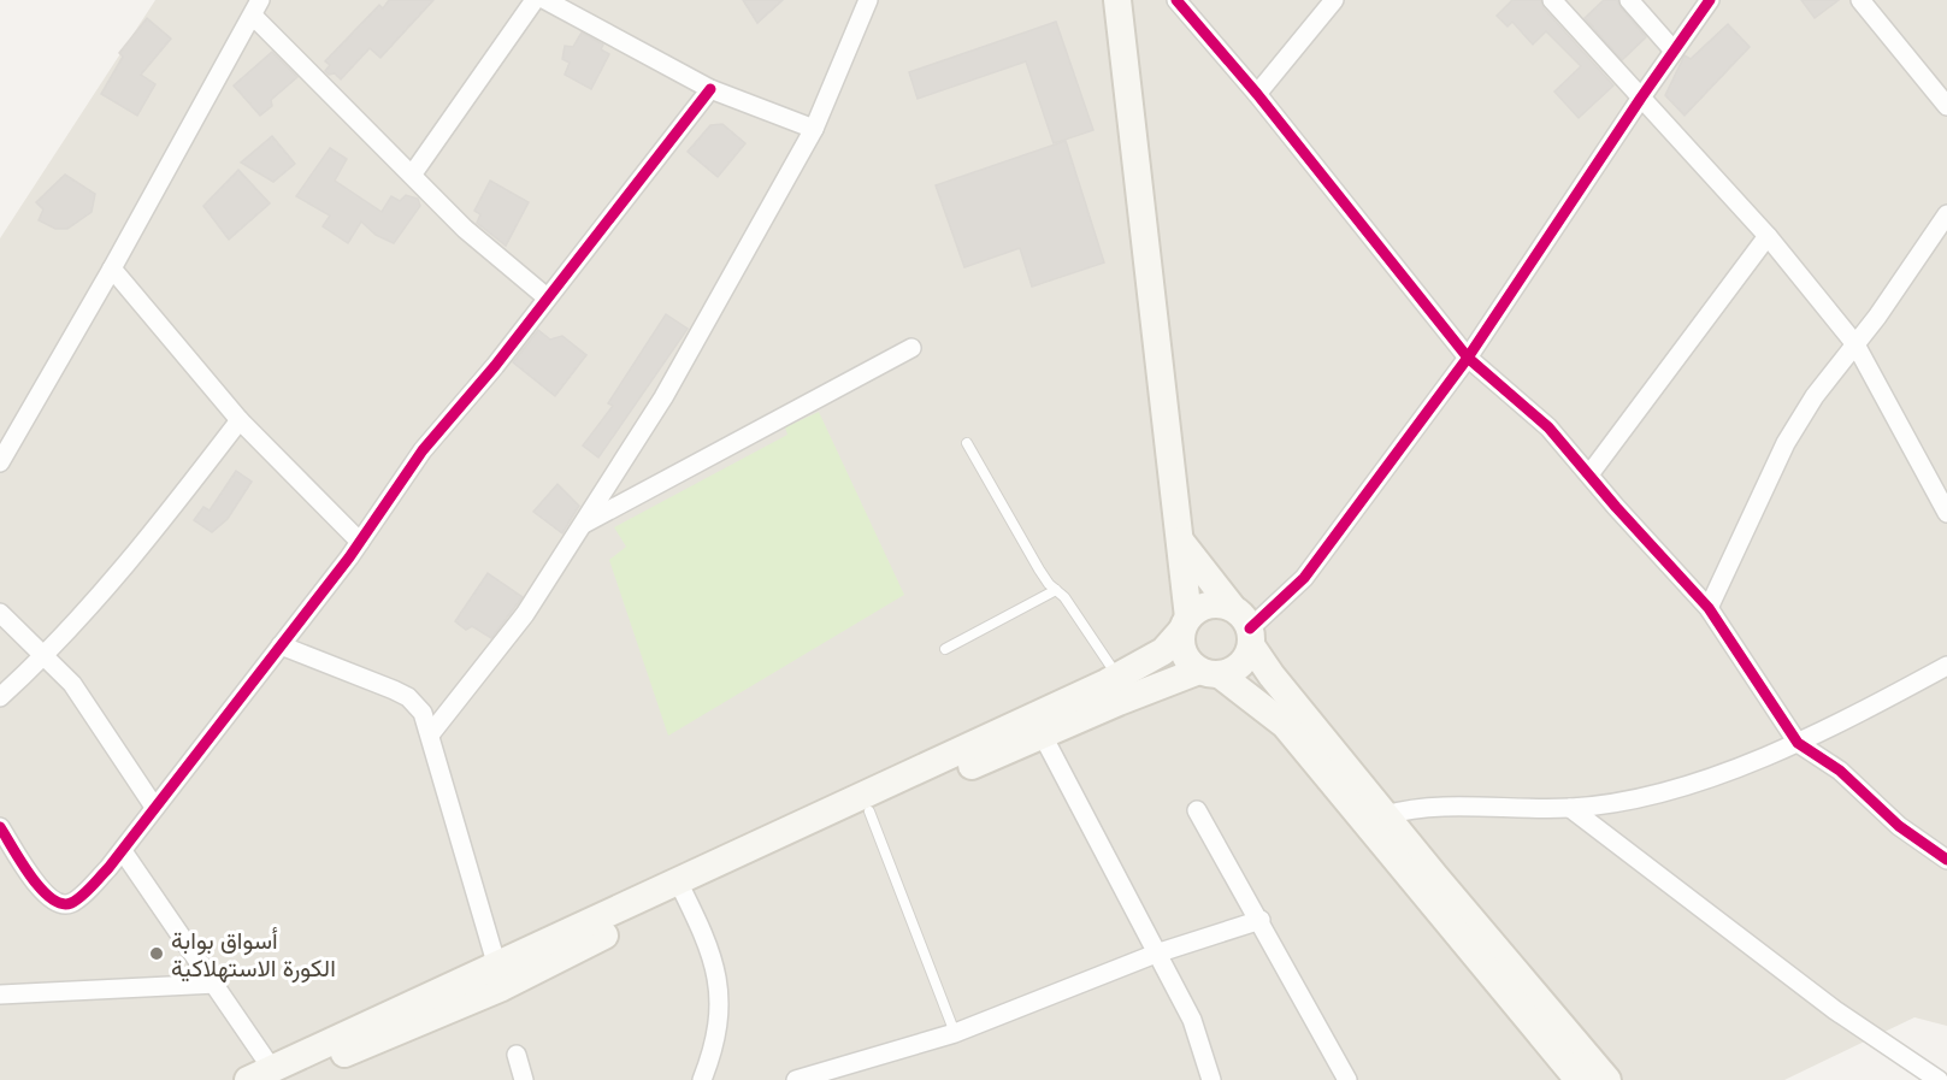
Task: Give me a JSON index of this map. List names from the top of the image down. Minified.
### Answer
{"places":["أسواق بوابة الكورة الاستهلاكية"]}
